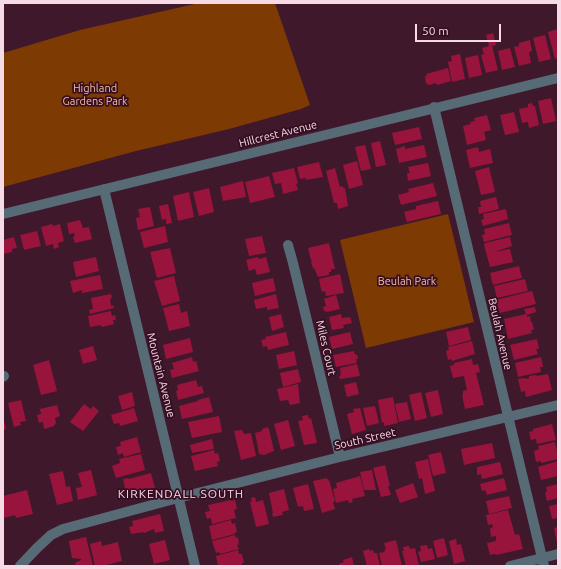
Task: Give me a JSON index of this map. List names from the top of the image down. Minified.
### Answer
{"streets":{"street":["Hillcrest Avenue","Beulah Avenue","Miles Court","Mountain Avenue","South Street"]},"crossings":[["Hillcrest Avenue","Beulah Avenue"],["Hillcrest Avenue","Mountain Avenue"],["Beulah Avenue","South Street"],["Miles Court","South Street"],["Mountain Avenue","South Street"]],"districts":["KIRKENDALL SOUTH"],"parks":["Highland Gardens Park","Beulah Park"],"scale_bar":"50 m"}
